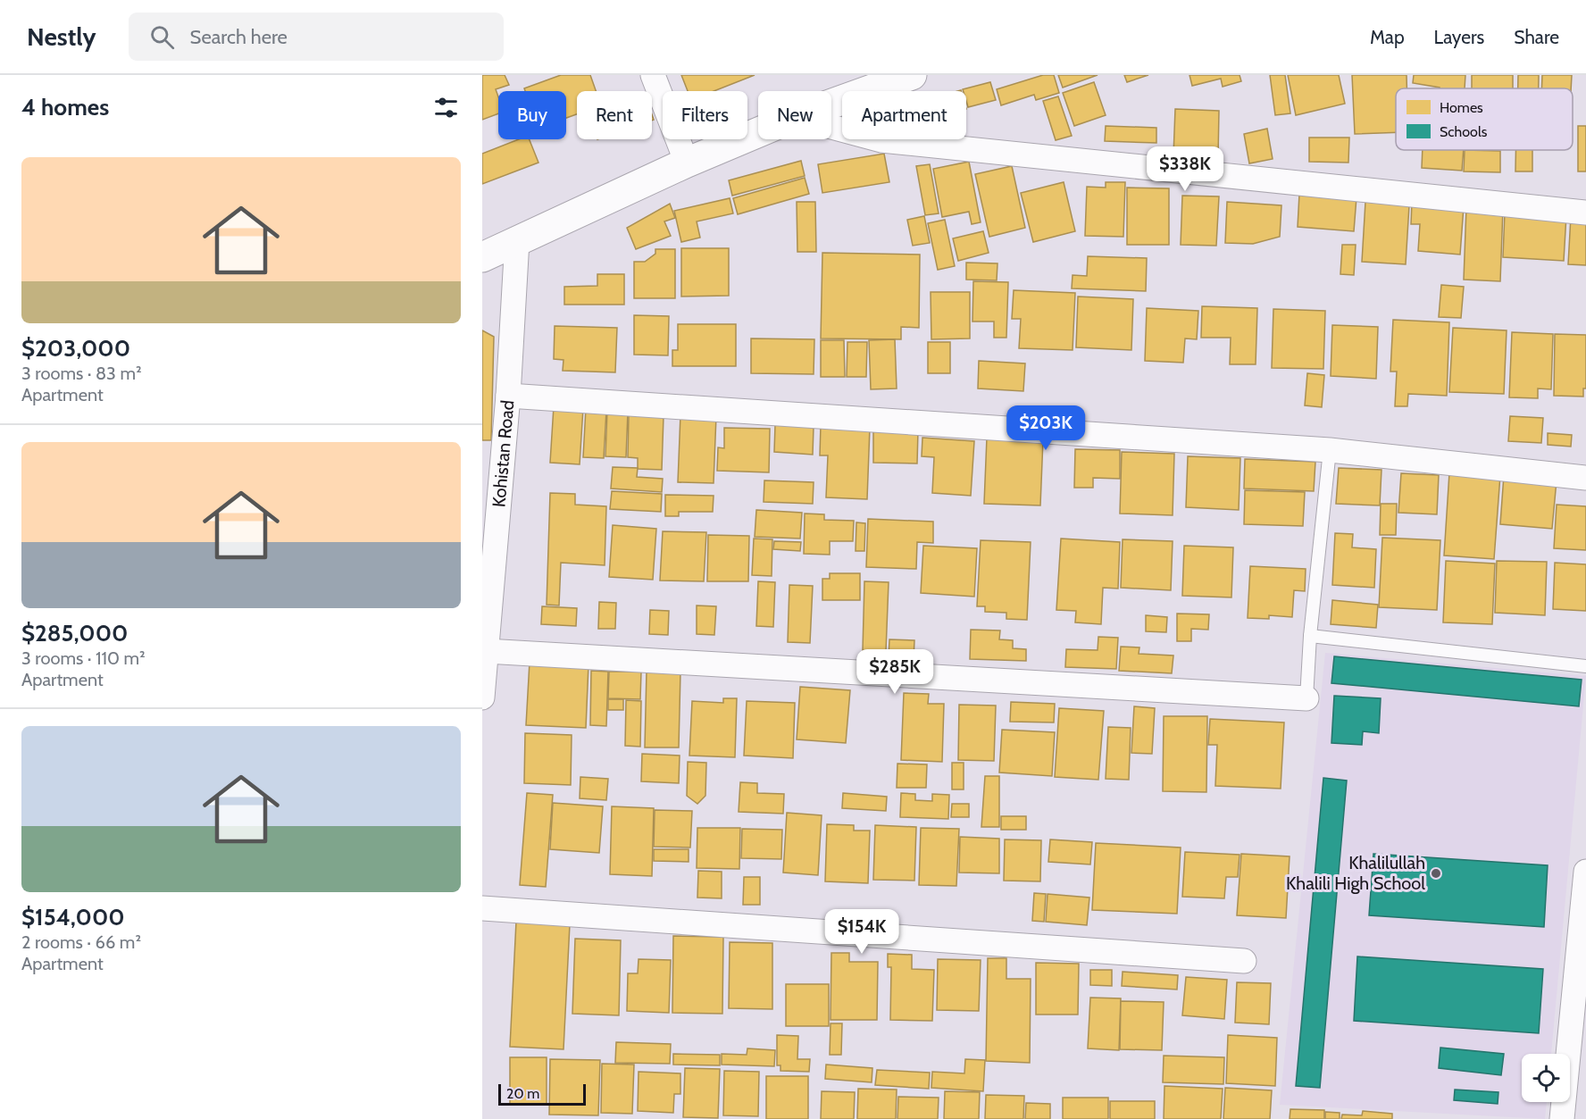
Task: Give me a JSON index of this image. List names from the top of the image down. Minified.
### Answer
{"streets":{"street":["Kohistan Road"]},"places":["Khalilullah Khalili High School"],"legend":["Homes","Schools"],"scale_bar":"20 m","page":{"header":"Nestly","search":"Search here","nav":["Map","Layers","Share"],"heading":"4 homes","chip":["Buy","Rent","Filters","New","Apartment"],"list":[{"name":"$203,000","note":"3 rooms · 83 m² · Apartment"},{"name":"$285,000","note":"3 rooms · 110 m² · Apartment"},{"name":"$154,000","note":"2 rooms · 66 m² · Apartment"}],"price":["$338K","$203K","$285K","$154K"],"scale":"20 m"}}
